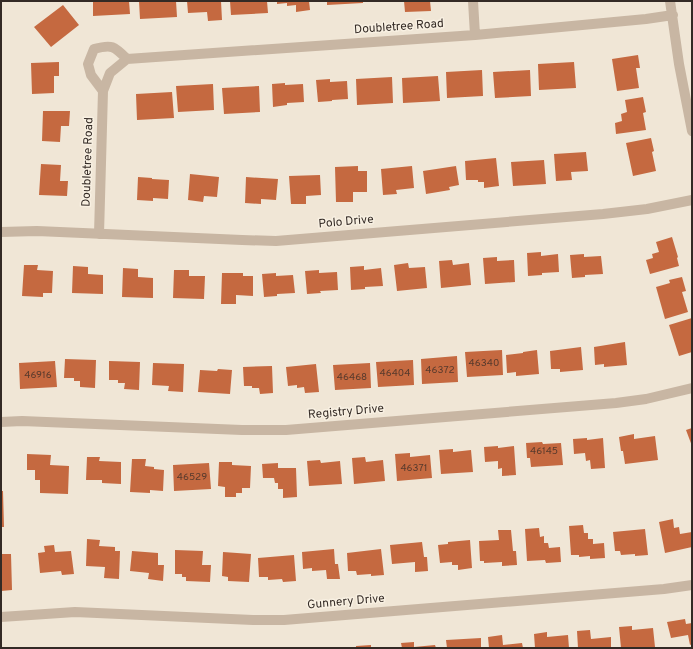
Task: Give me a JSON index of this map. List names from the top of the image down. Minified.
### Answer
{"streets":{"street":["Doubletree Road","Polo Drive","Registry Drive","Gunnery Drive"]},"crossings":[["Doubletree Road","Polo Drive"]],"house_numbers":["46340","46372","46404","46916","46468","46145","46371","46529"]}
